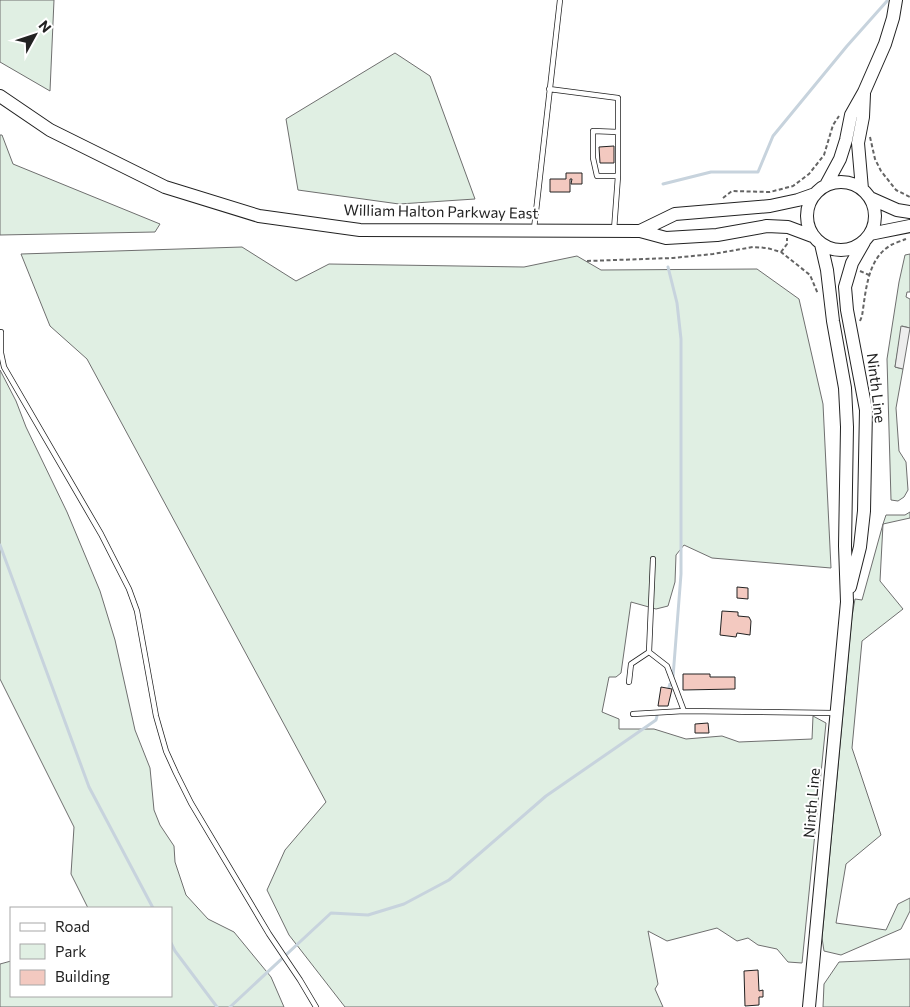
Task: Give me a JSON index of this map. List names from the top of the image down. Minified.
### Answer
{"streets":{"main road":["William Halton Parkway East","Ninth Line"]},"crossings":[["William Halton Parkway East","Ninth Line"]],"legend":["Road","Park","Building"],"north":"top right"}
